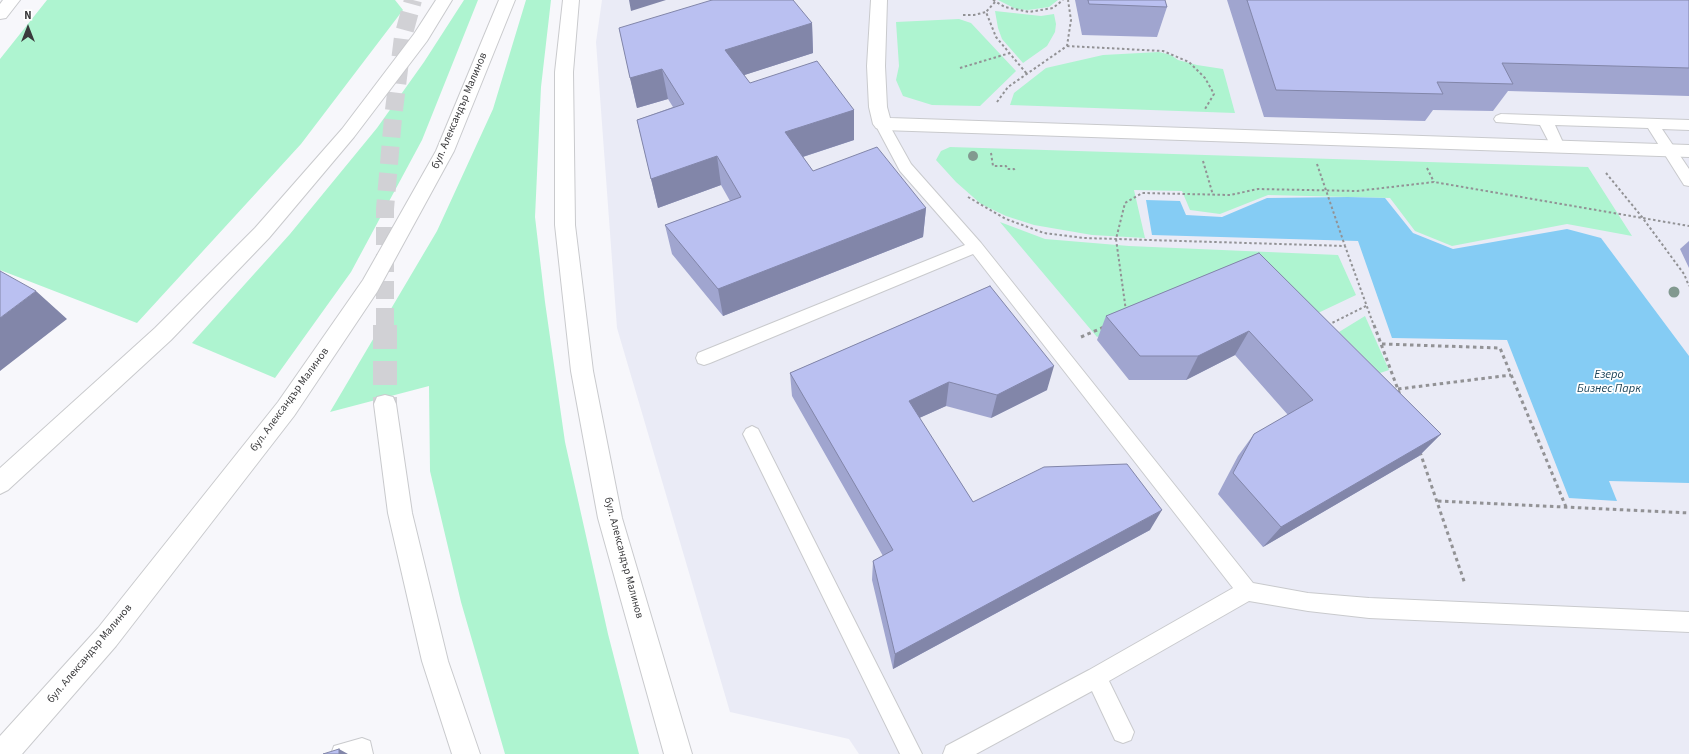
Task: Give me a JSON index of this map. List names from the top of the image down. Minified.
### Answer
{"streets":{"street":["бул. Александър Малинов"]},"water":["Езеро Бизнес Парк"],"north":"top"}
